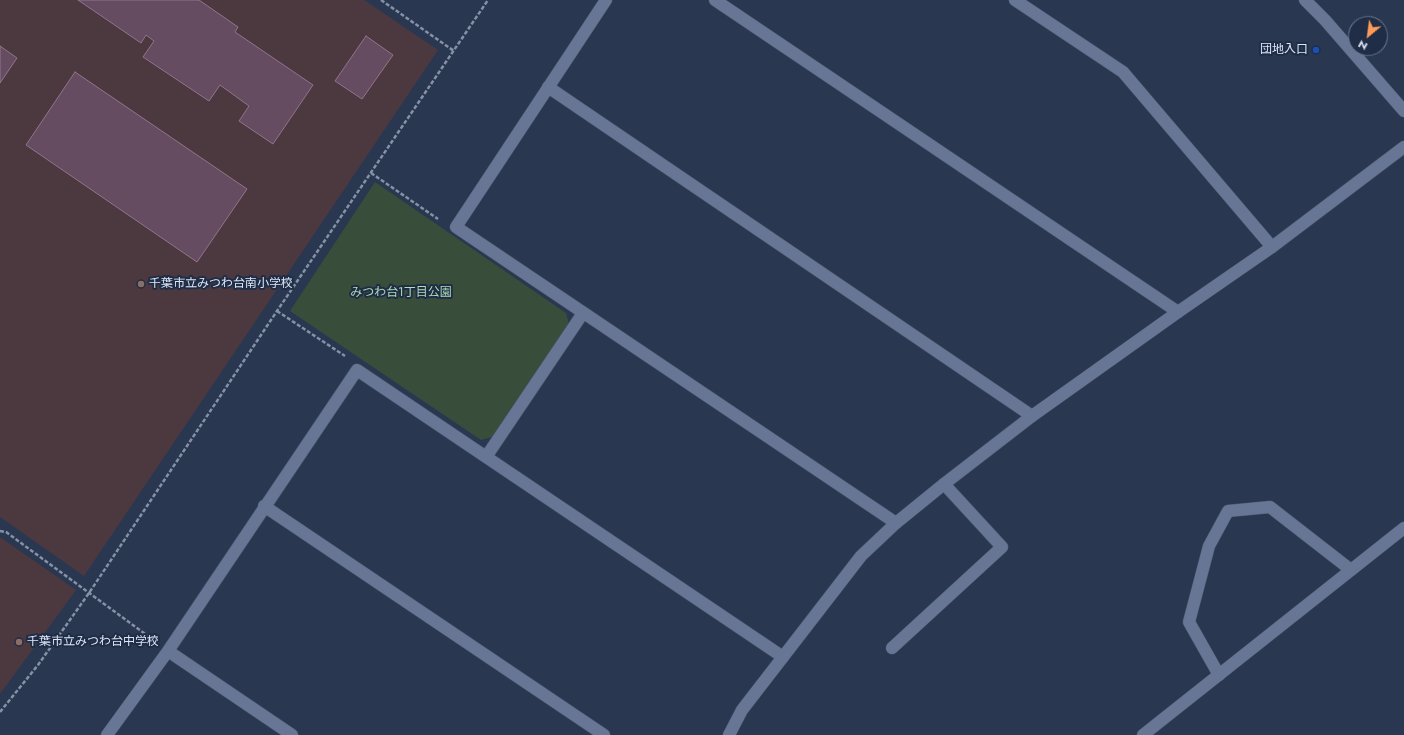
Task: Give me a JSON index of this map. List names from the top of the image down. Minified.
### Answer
{"parks":["みつわ台1丁目公園"],"places":["団地入口","千葉市立みつわ台南小学校","千葉市立みつわ台中学校"],"north":"bottom left"}
